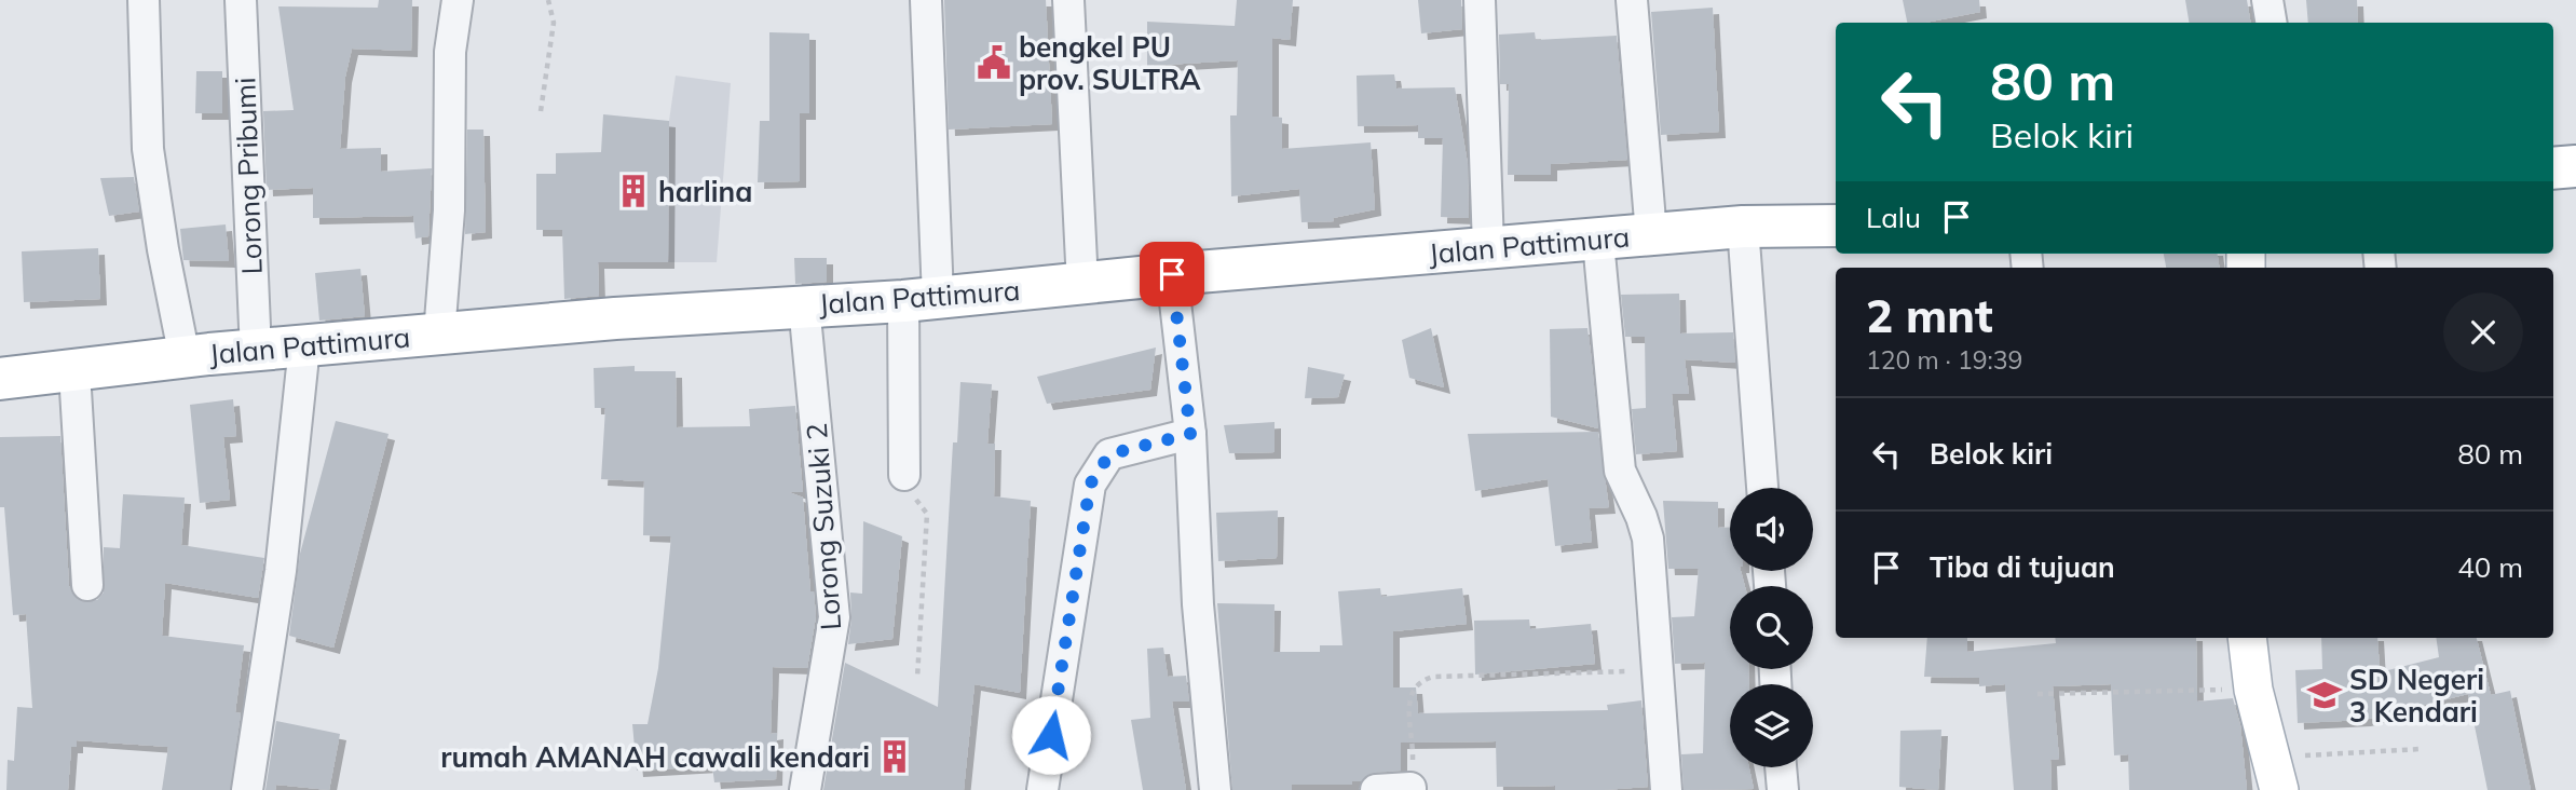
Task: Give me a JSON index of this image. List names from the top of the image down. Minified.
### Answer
{"streets":{"highway":["Jalan Pattimura"],"street":["Lorong Pribumi","Lorong Suzuki 2"]},"crossings":[["Lorong Pribumi","Jalan Pattimura"],["Jalan Pattimura","Lorong Suzuki 2"]],"places":{"public building":["bengkel PU prov. SULTRA"],"building":["harlina","rumah AMANAH cawali kendari"],"school or university":["SD Negeri 3 Kendari"]},"page":{"turn":["80 m","Belok kiri"],"then":"Lalu","heading":["2 mnt","120 m · 19:39"],"list":[{"name":"Belok kiri","value":"80 m"},{"name":"Tiba di tujuan","value":"40 m"}]}}
